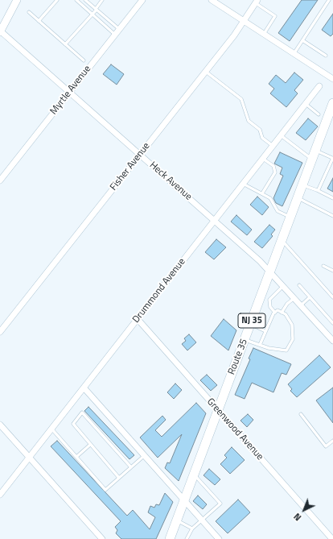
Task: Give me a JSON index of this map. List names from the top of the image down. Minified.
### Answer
{"streets":{"main road":["NJ 35","Route 35"],"street":["Myrtle Avenue","Fisher Avenue","Heck Avenue","Drummond Avenue","Greenwood Avenue"]},"crossings":[["Myrtle Avenue","Heck Avenue"],["Fisher Avenue","Heck Avenue"],["Heck Avenue","Drummond Avenue"],["Heck Avenue","Route 35"],["Drummond Avenue","Greenwood Avenue"],["Route 35","Greenwood Avenue"]],"north":"bottom left"}
